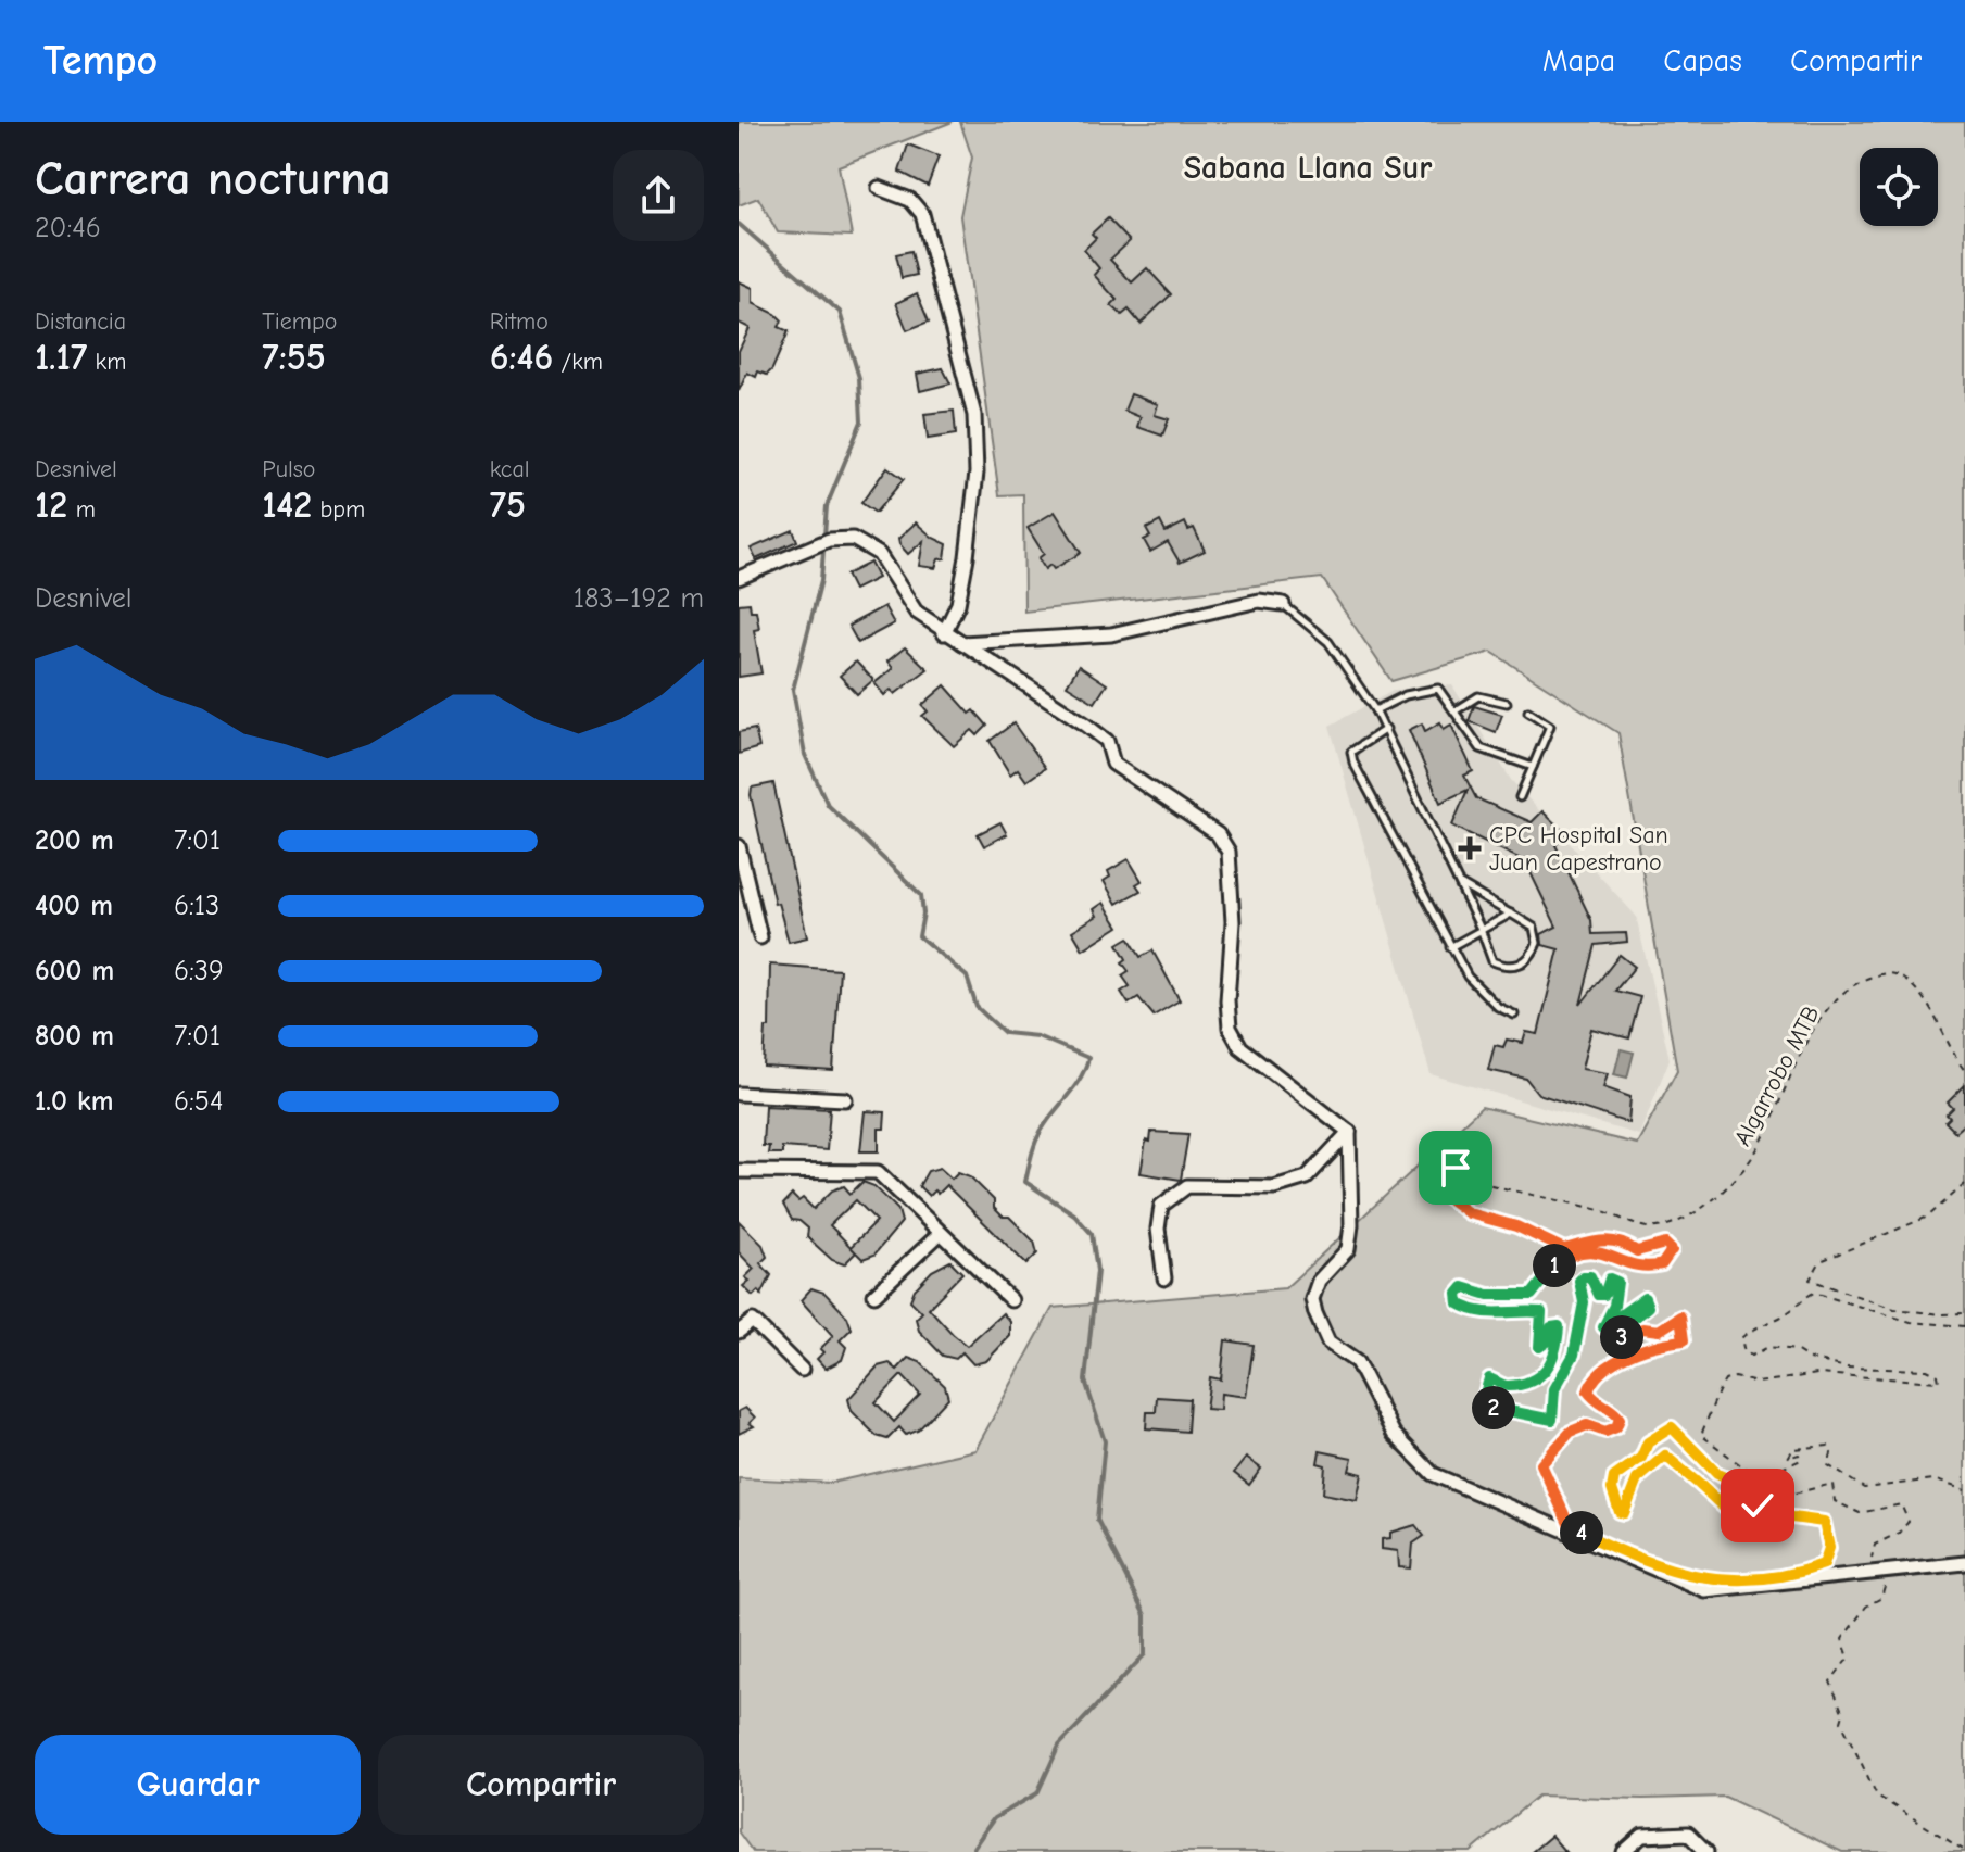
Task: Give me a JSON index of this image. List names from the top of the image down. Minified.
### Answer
{"streets":{"path":["Algarrobo MTB"]},"districts":["Sabana Llana Sur"],"places":{"health":["CPC Hospital San Juan Capestrano"]},"page":{"header":"Tempo","nav":["Mapa","Capas","Compartir"],"heading":["Carrera nocturna","20:46"],"stats":[["Distancia","1.17 km"],["Tiempo","7:55"],["Ritmo","6:46 /km"],["Desnivel","12 m"],["Pulso","142 bpm"],["kcal","75"]],"chart":["Desnivel","183–192 m"],"list":[{"name":"200 m","note":"7:01"},{"name":"400 m","note":"6:13"},{"name":"600 m","note":"6:39"},{"name":"800 m","note":"7:01"},{"name":"1.0 km","note":"6:54"}],"pins":["1","3","2","4"],"buttons":["Guardar","Compartir"]}}
